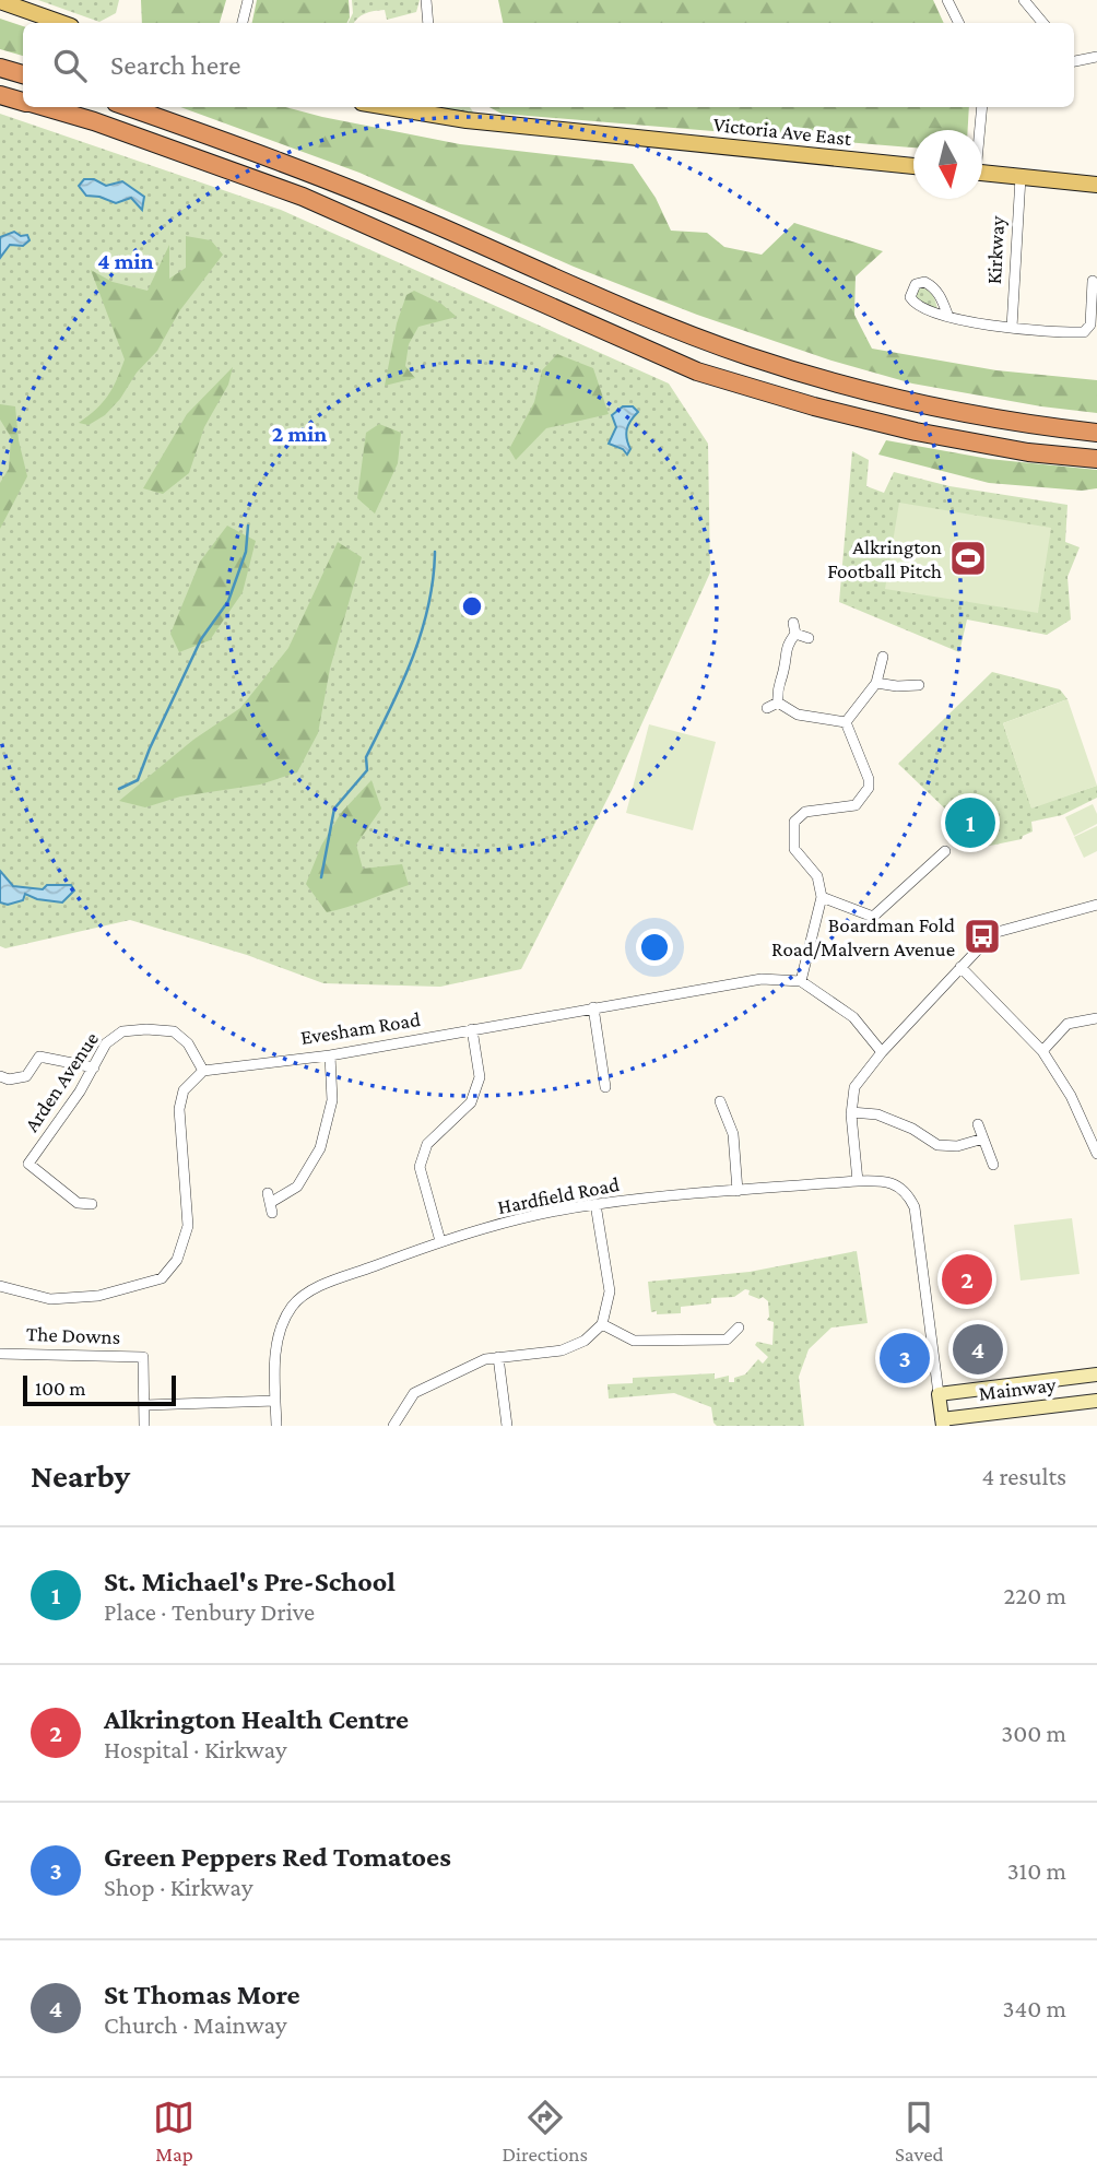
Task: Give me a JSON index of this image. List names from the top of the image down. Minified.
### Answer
{"streets":{"main road":["Victoria Ave East"],"street":["Kirkway","Evesham Road","Arden Avenue","Hardfield Road","The Downs","Mainway"]},"crossings":[["Evesham Road","Arden Avenue"],["Hardfield Road","Mainway"]],"places":{"sports":["Alkrington Football Pitch"],"bus stop":["Boardman Fold Road/Malvern Avenue"]},"scale_bar":"100 m","north":"bottom","page":{"search":"Search here","pins":["1","2","4","3"],"scale":"100 m","heading":["Nearby","4 results"],"list":[{"mark":"1","name":"St. Michael's Pre-School","note":"Place · Tenbury Drive","value":"220 m"},{"mark":"2","name":"Alkrington Health Centre","note":"Hospital · Kirkway","value":"300 m"},{"mark":"3","name":"Green Peppers Red Tomatoes","note":"Shop · Kirkway","value":"310 m"},{"mark":"4","name":"St Thomas More","note":"Church · Mainway","value":"340 m"}],"nav":["Map","Directions","Saved"]},"rings":["4 min","2 min"]}
